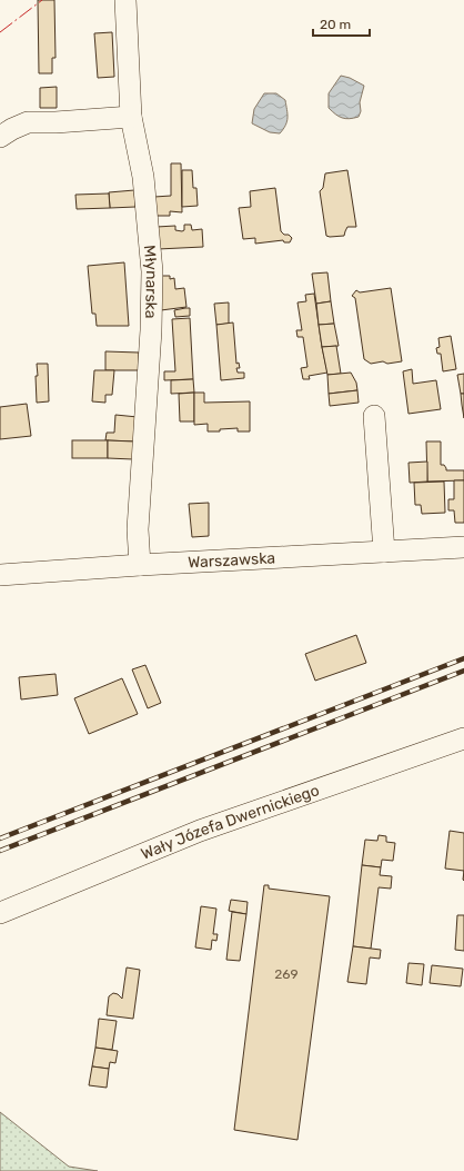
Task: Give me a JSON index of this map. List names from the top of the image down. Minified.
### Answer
{"streets":{"street":["Młynarska","Warszawska","Wały Józefa Dwernickiego"]},"crossings":[["Młynarska","Warszawska"]],"house_numbers":["269"],"scale_bar":"20 m"}
